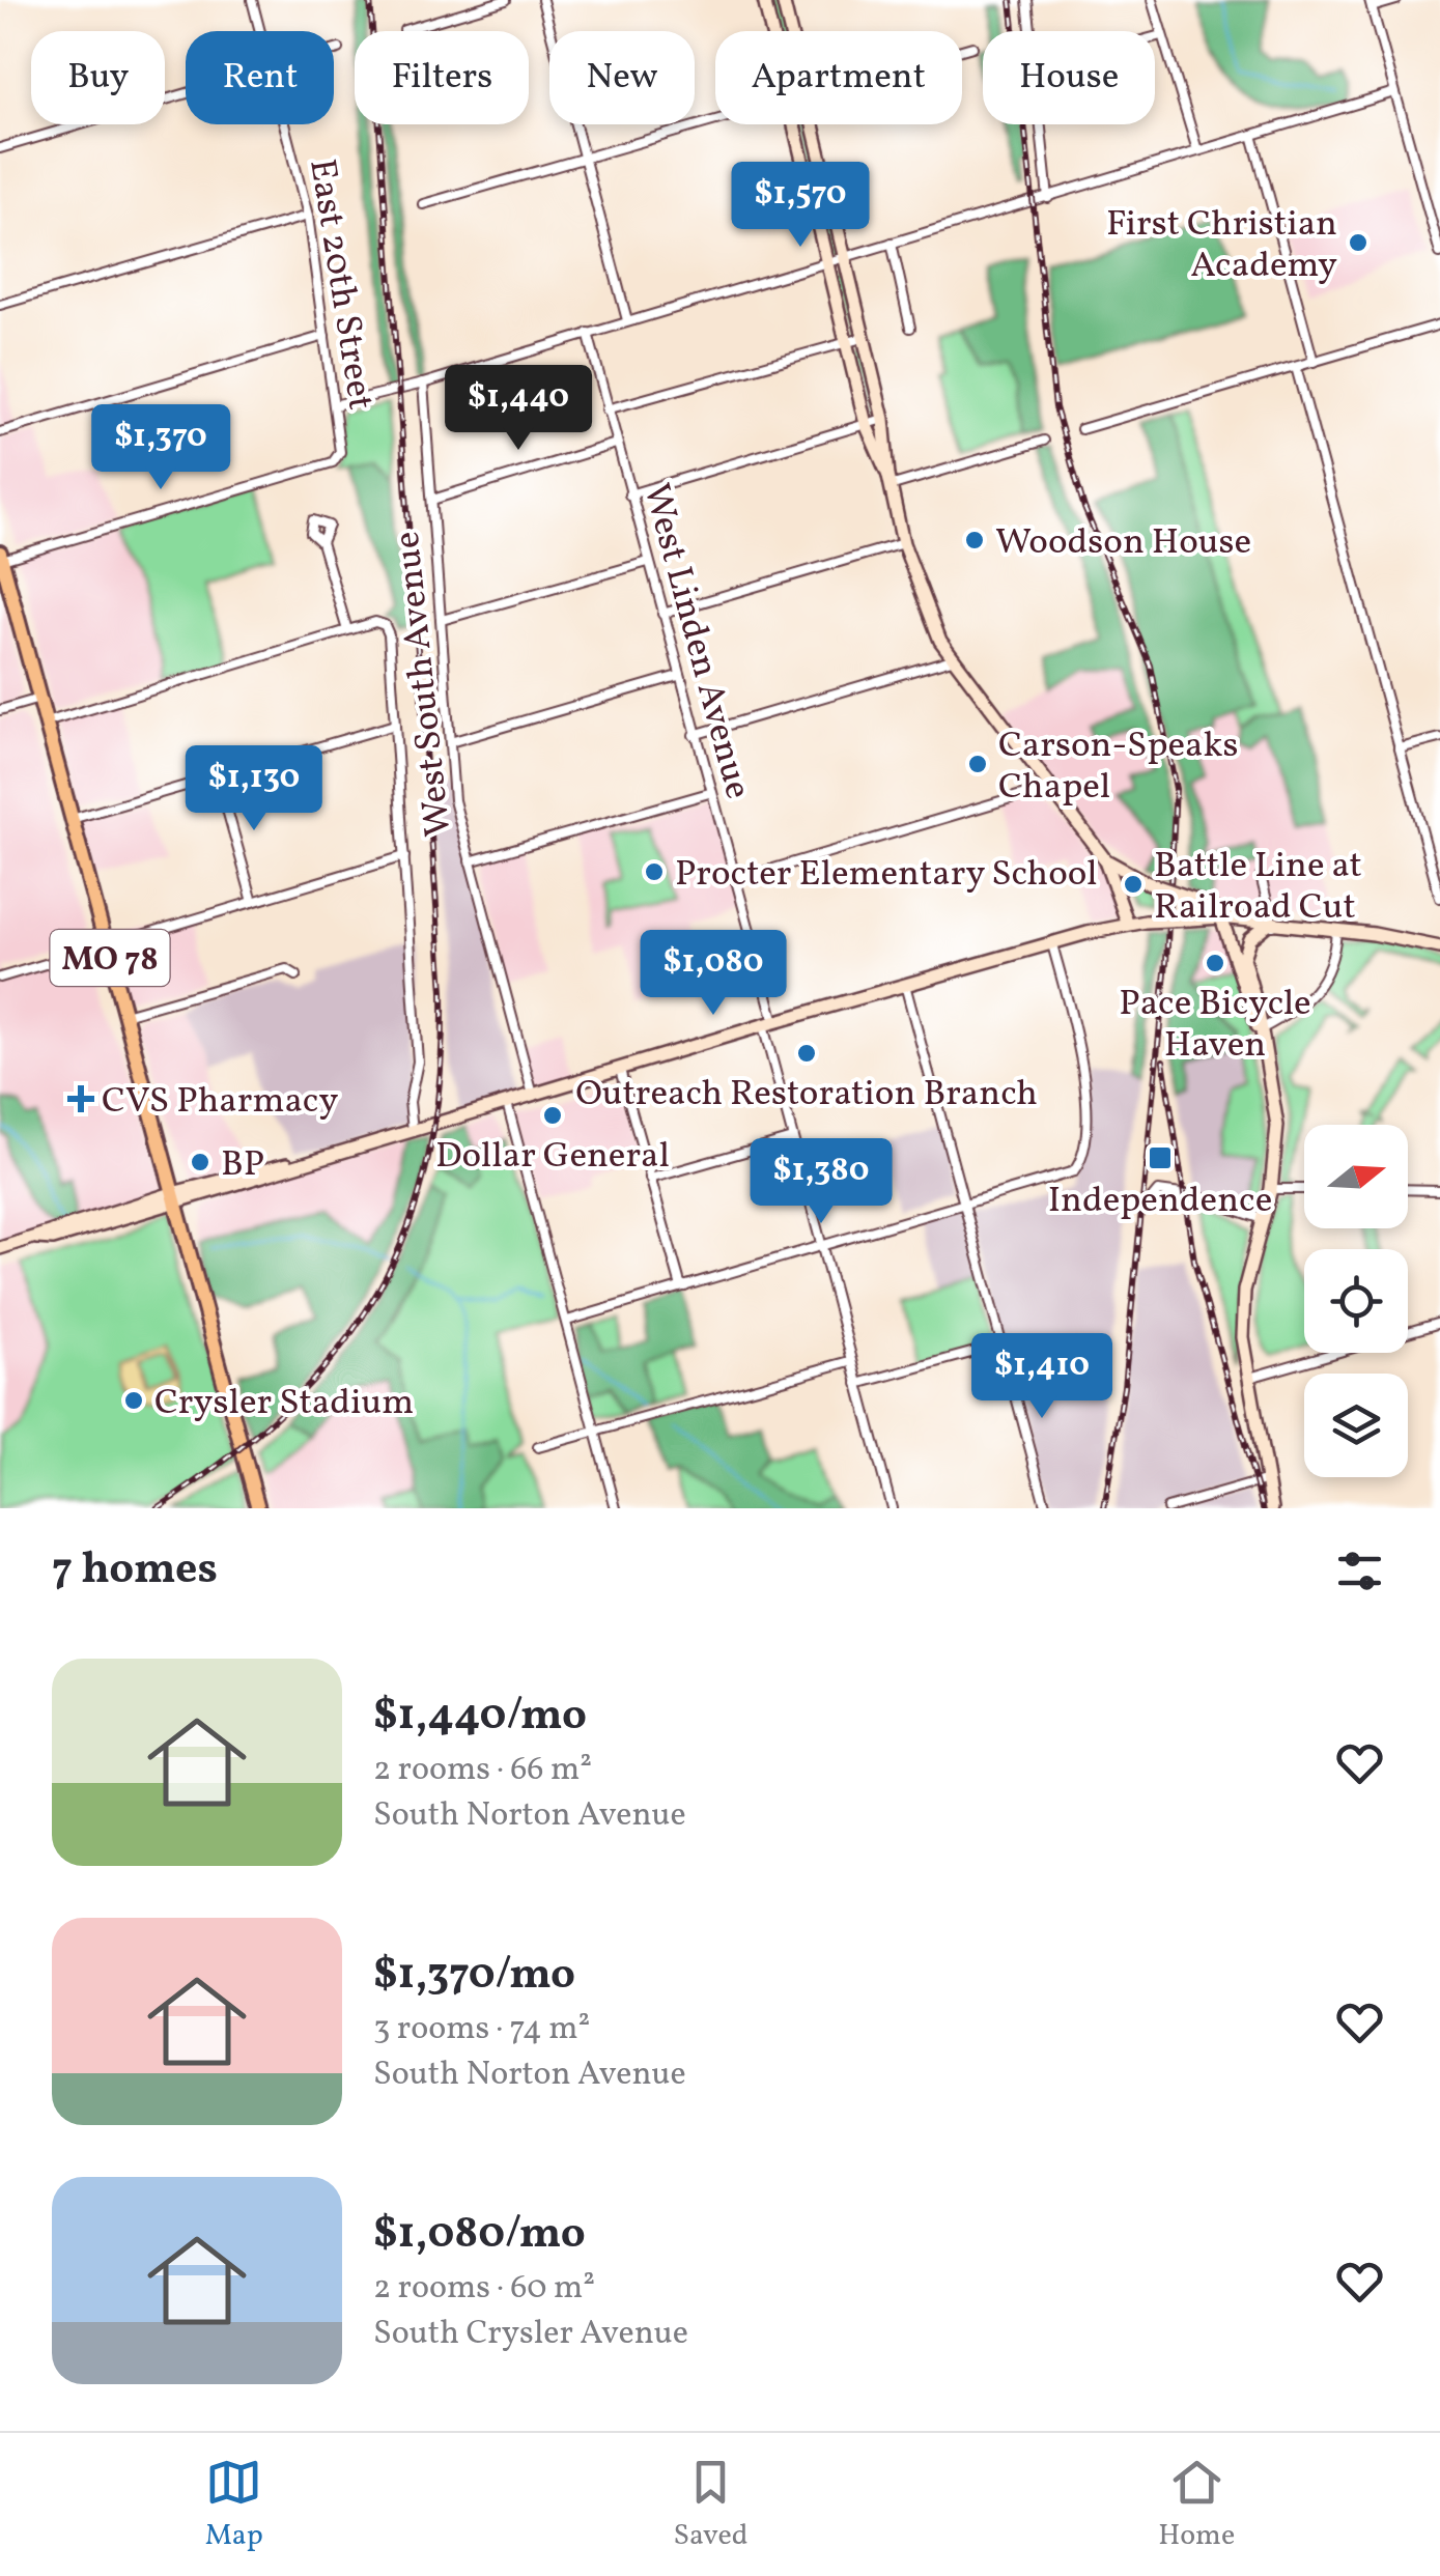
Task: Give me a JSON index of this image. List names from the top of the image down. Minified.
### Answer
{"streets":{"main road":["MO 78"],"street":["East 20th Street","West Linden Avenue","West South Avenue"]},"crossings":[["East 20th Street","MO 78"]],"places":{"other":["First Christian Academy","Woodson House","Carson-Speaks Chapel","Procter Elementary School","Battle Line at Railroad Cut","Pace Bicycle Haven","Outreach Restoration Branch","Dollar General","BP","Crysler Stadium"],"health":["CVS Pharmacy"],"transit":["Independence"]},"north":"right","page":{"chip":["Buy","Rent","Filters","New","Apartment","House"],"price":["$1,570","$1,440","$1,370","$1,130","$1,080","$1,380","$1,410"],"heading":"7 homes","list":[{"name":"$1,440/mo","note":"2 rooms · 66 m² · South Norton Avenue"},{"name":"$1,370/mo","note":"3 rooms · 74 m² · South Norton Avenue"},{"name":"$1,080/mo","note":"2 rooms · 60 m² · South Crysler Avenue"}],"tabs":["Map","Saved","Home"]}}
